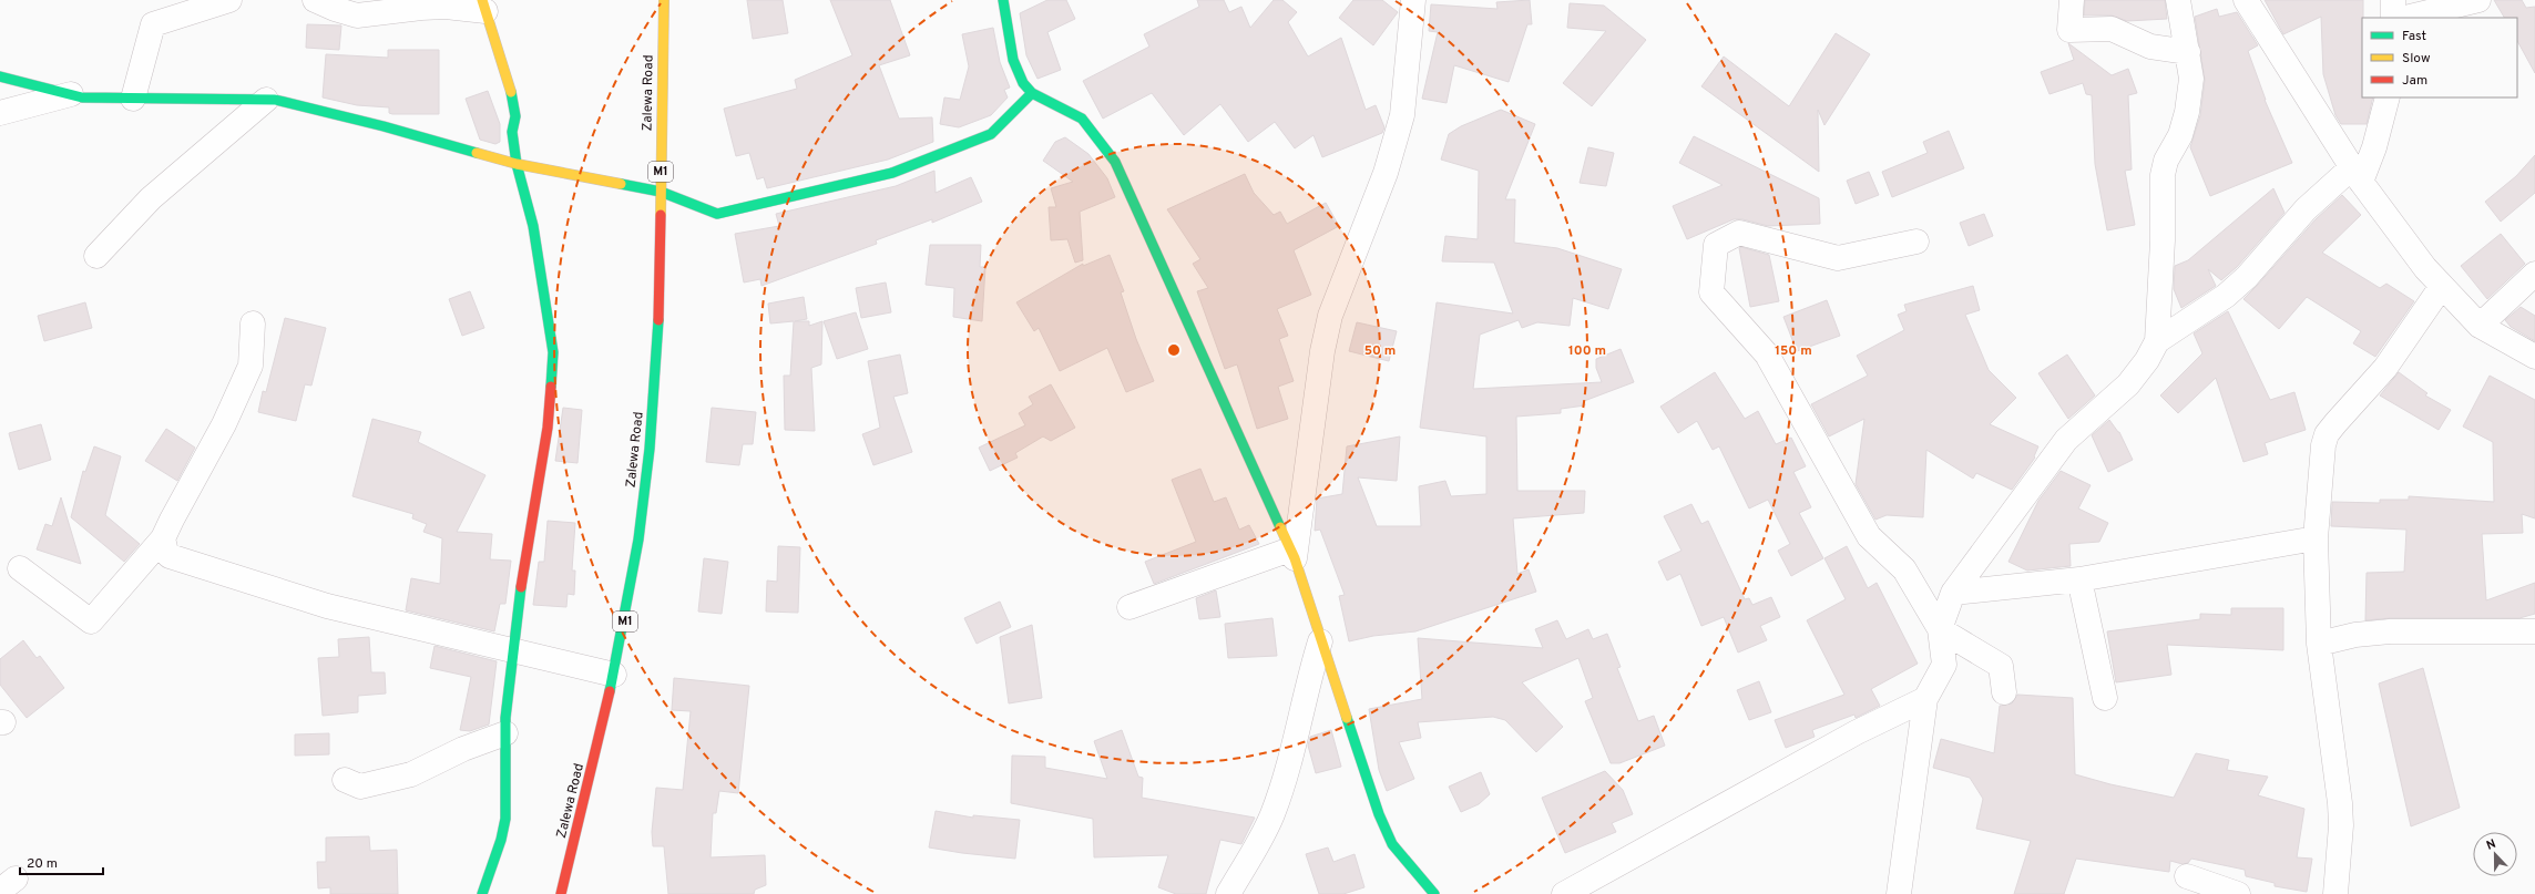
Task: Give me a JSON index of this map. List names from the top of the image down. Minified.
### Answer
{"streets":{"main road":["Zalewa Road","M1"]},"legend":["Fast","Slow","Jam"],"scale_bar":"20 m","north":"top","rings":["50 m","100 m","150 m"]}
